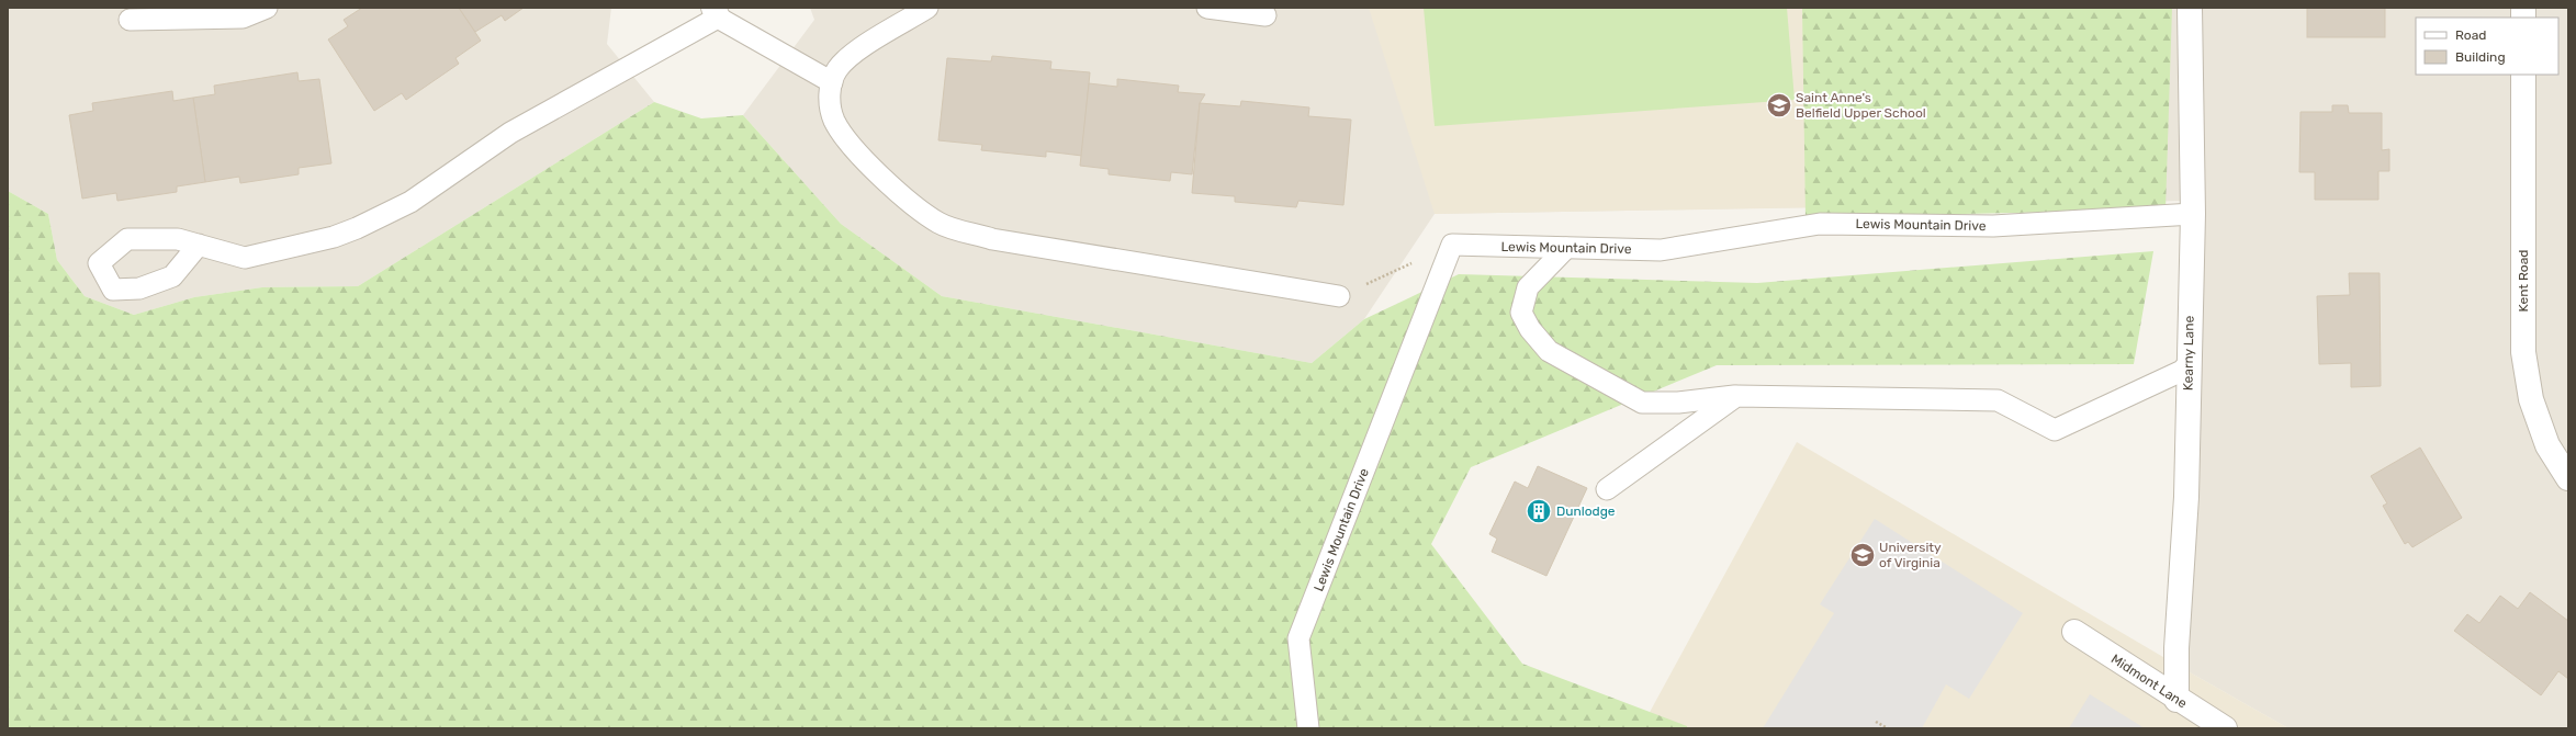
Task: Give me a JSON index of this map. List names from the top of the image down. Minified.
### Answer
{"streets":{"street":["Kent Road","Kearny Lane","Midmont Lane"],"lane":["Lewis Mountain Drive"]},"crossings":[["Lewis Mountain Drive","Kearny Lane"],["Kearny Lane","Midmont Lane"]],"places":{"school or university":["Saint Anne's Belfield Upper School","University of Virginia"],"building":["Dunlodge"]},"legend":["Road","Building"]}
